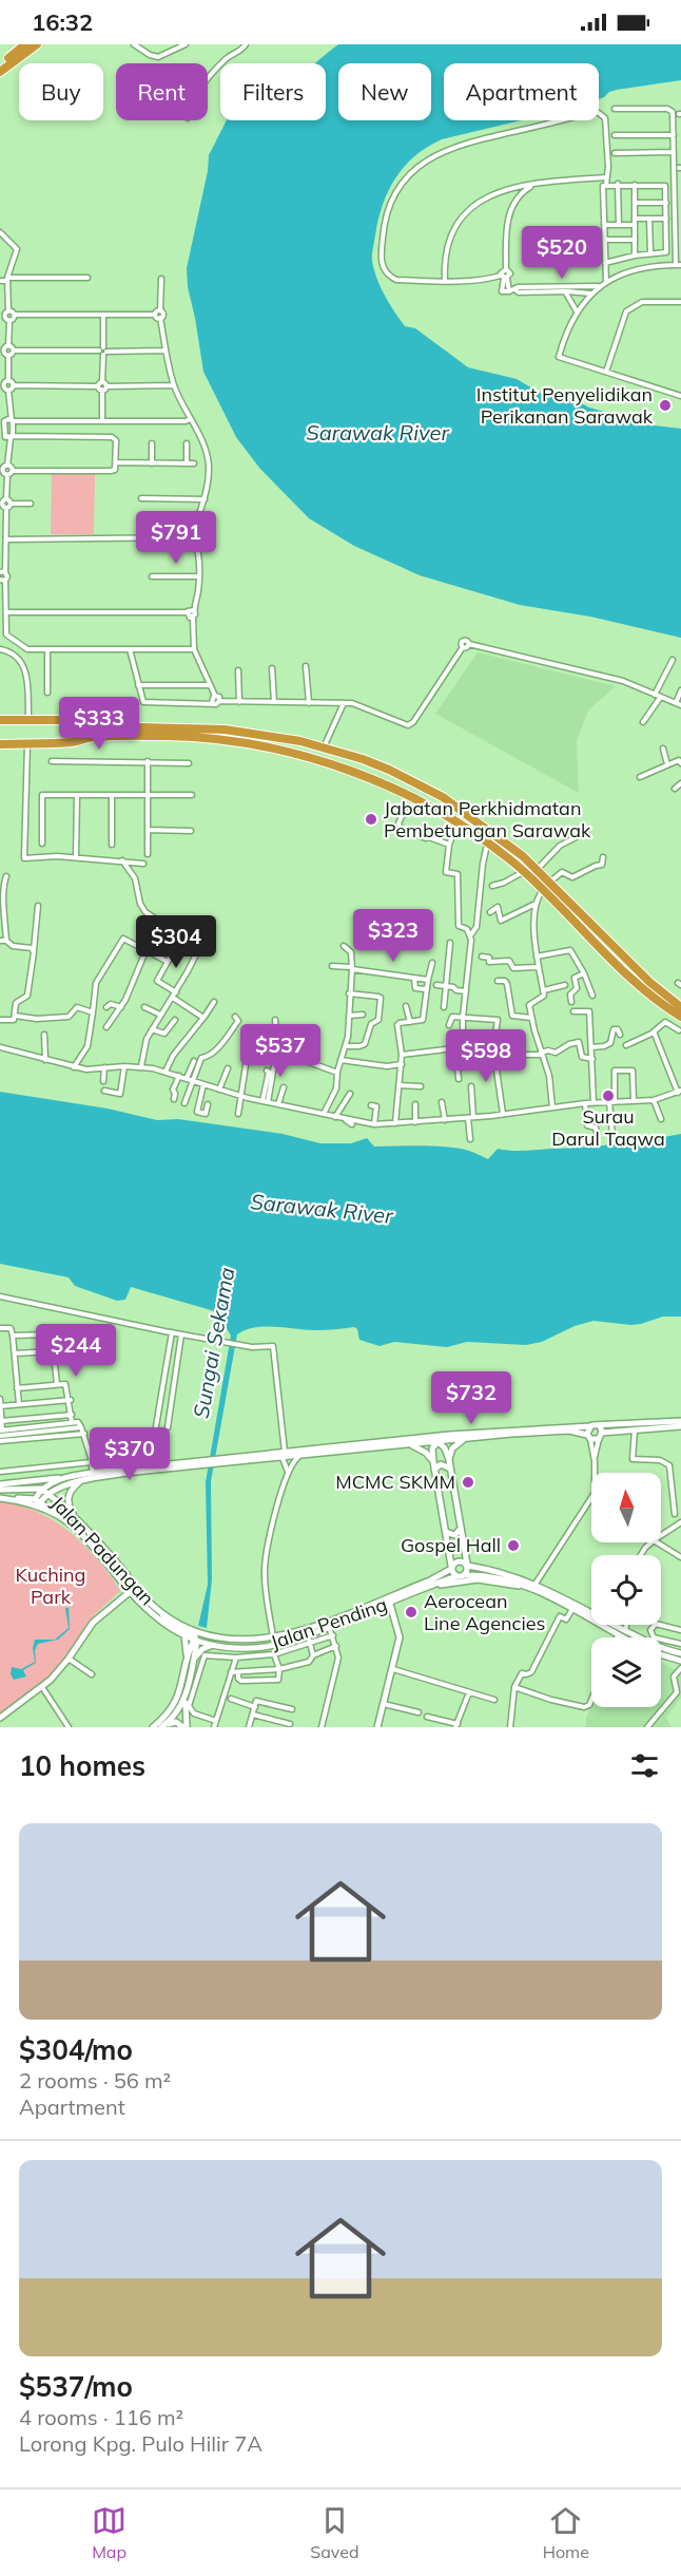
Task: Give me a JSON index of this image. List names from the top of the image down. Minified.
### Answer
{"streets":{"main road":["Jalan Padungan","Jalan Pending"]},"crossings":[["Jalan Padungan","Jalan Pending"]],"water":["Sarawak River","Sungai Sekama"],"parks":["Kuching Park"],"places":["Institut Penyelidikan Perikanan Sarawak","Jabatan Perkhidmatan Pembetungan Sarawak","Surau Darul Taqwa","MCMC SKMM","Gospel Hall","Aerocean Line Agencies"],"north":"top","page":{"status":"16:32","chip":["Buy","Rent","Filters","New","Apartment"],"price":["$520","$791","$333","$323","$304","$537","$598","$244","$732","$370"],"heading":"10 homes","list":[{"name":"$304/mo","note":"2 rooms · 56 m² · Apartment"},{"name":"$537/mo","note":"4 rooms · 116 m² · Lorong Kpg. Pulo Hilir 7A"}],"tabs":["Map","Saved","Home"]}}
